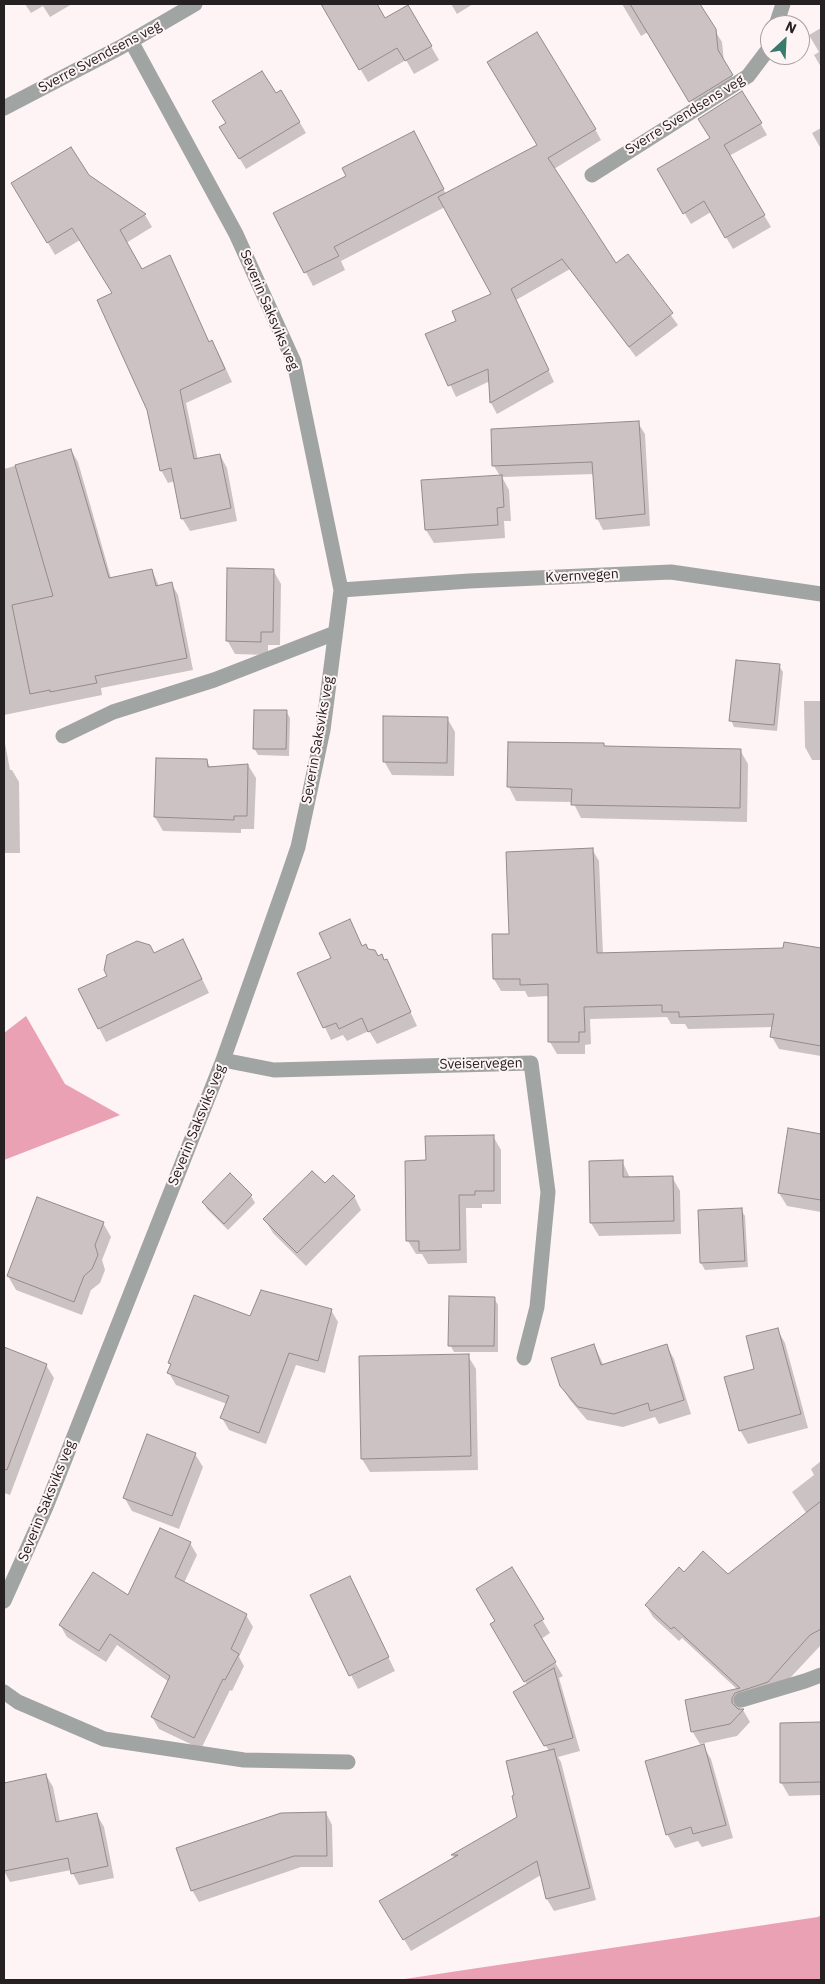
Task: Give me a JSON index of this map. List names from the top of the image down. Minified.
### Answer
{"streets":{"street":["Sverre Svendsens veg","Severin Saksviks veg","Kvernvegen","Sveiservegen"]},"crossings":[["Sverre Svendsens veg","Severin Saksviks veg"],["Severin Saksviks veg","Kvernvegen"],["Severin Saksviks veg","Sveiservegen"]],"north":"top right"}
